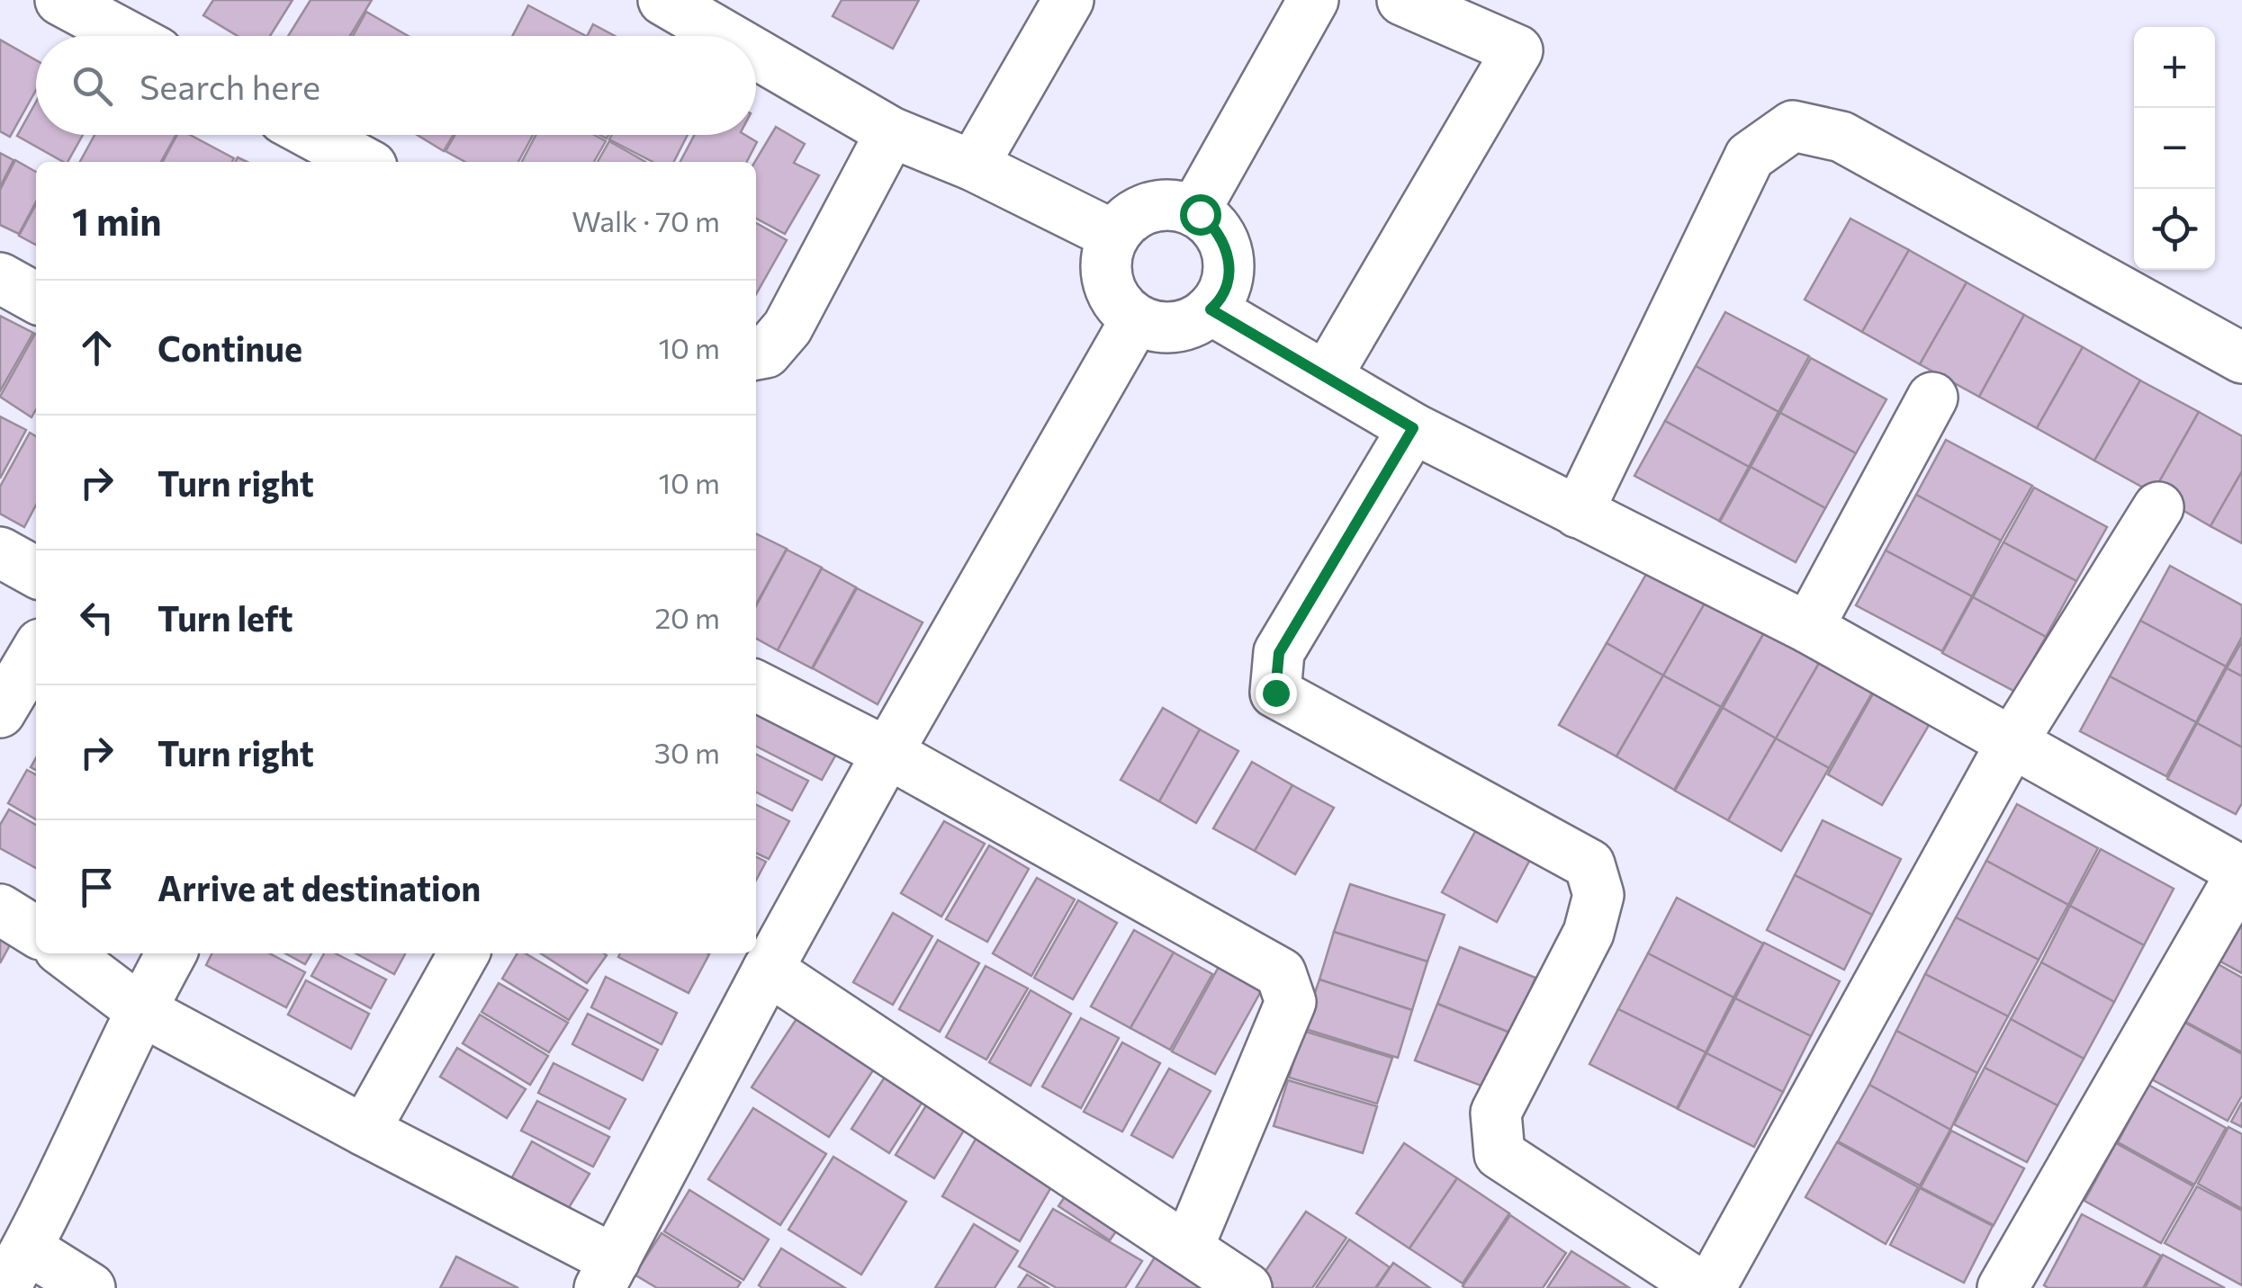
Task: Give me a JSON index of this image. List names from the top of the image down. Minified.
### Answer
{"page":{"map_buttons":["+","−"],"search":"Search here","heading":["1 min","Walk · 70 m"],"list":[["Continue","10 m"],["Turn right","10 m"],["Turn left","20 m"],["Turn right","30 m"],"Arrive at destination"]}}
